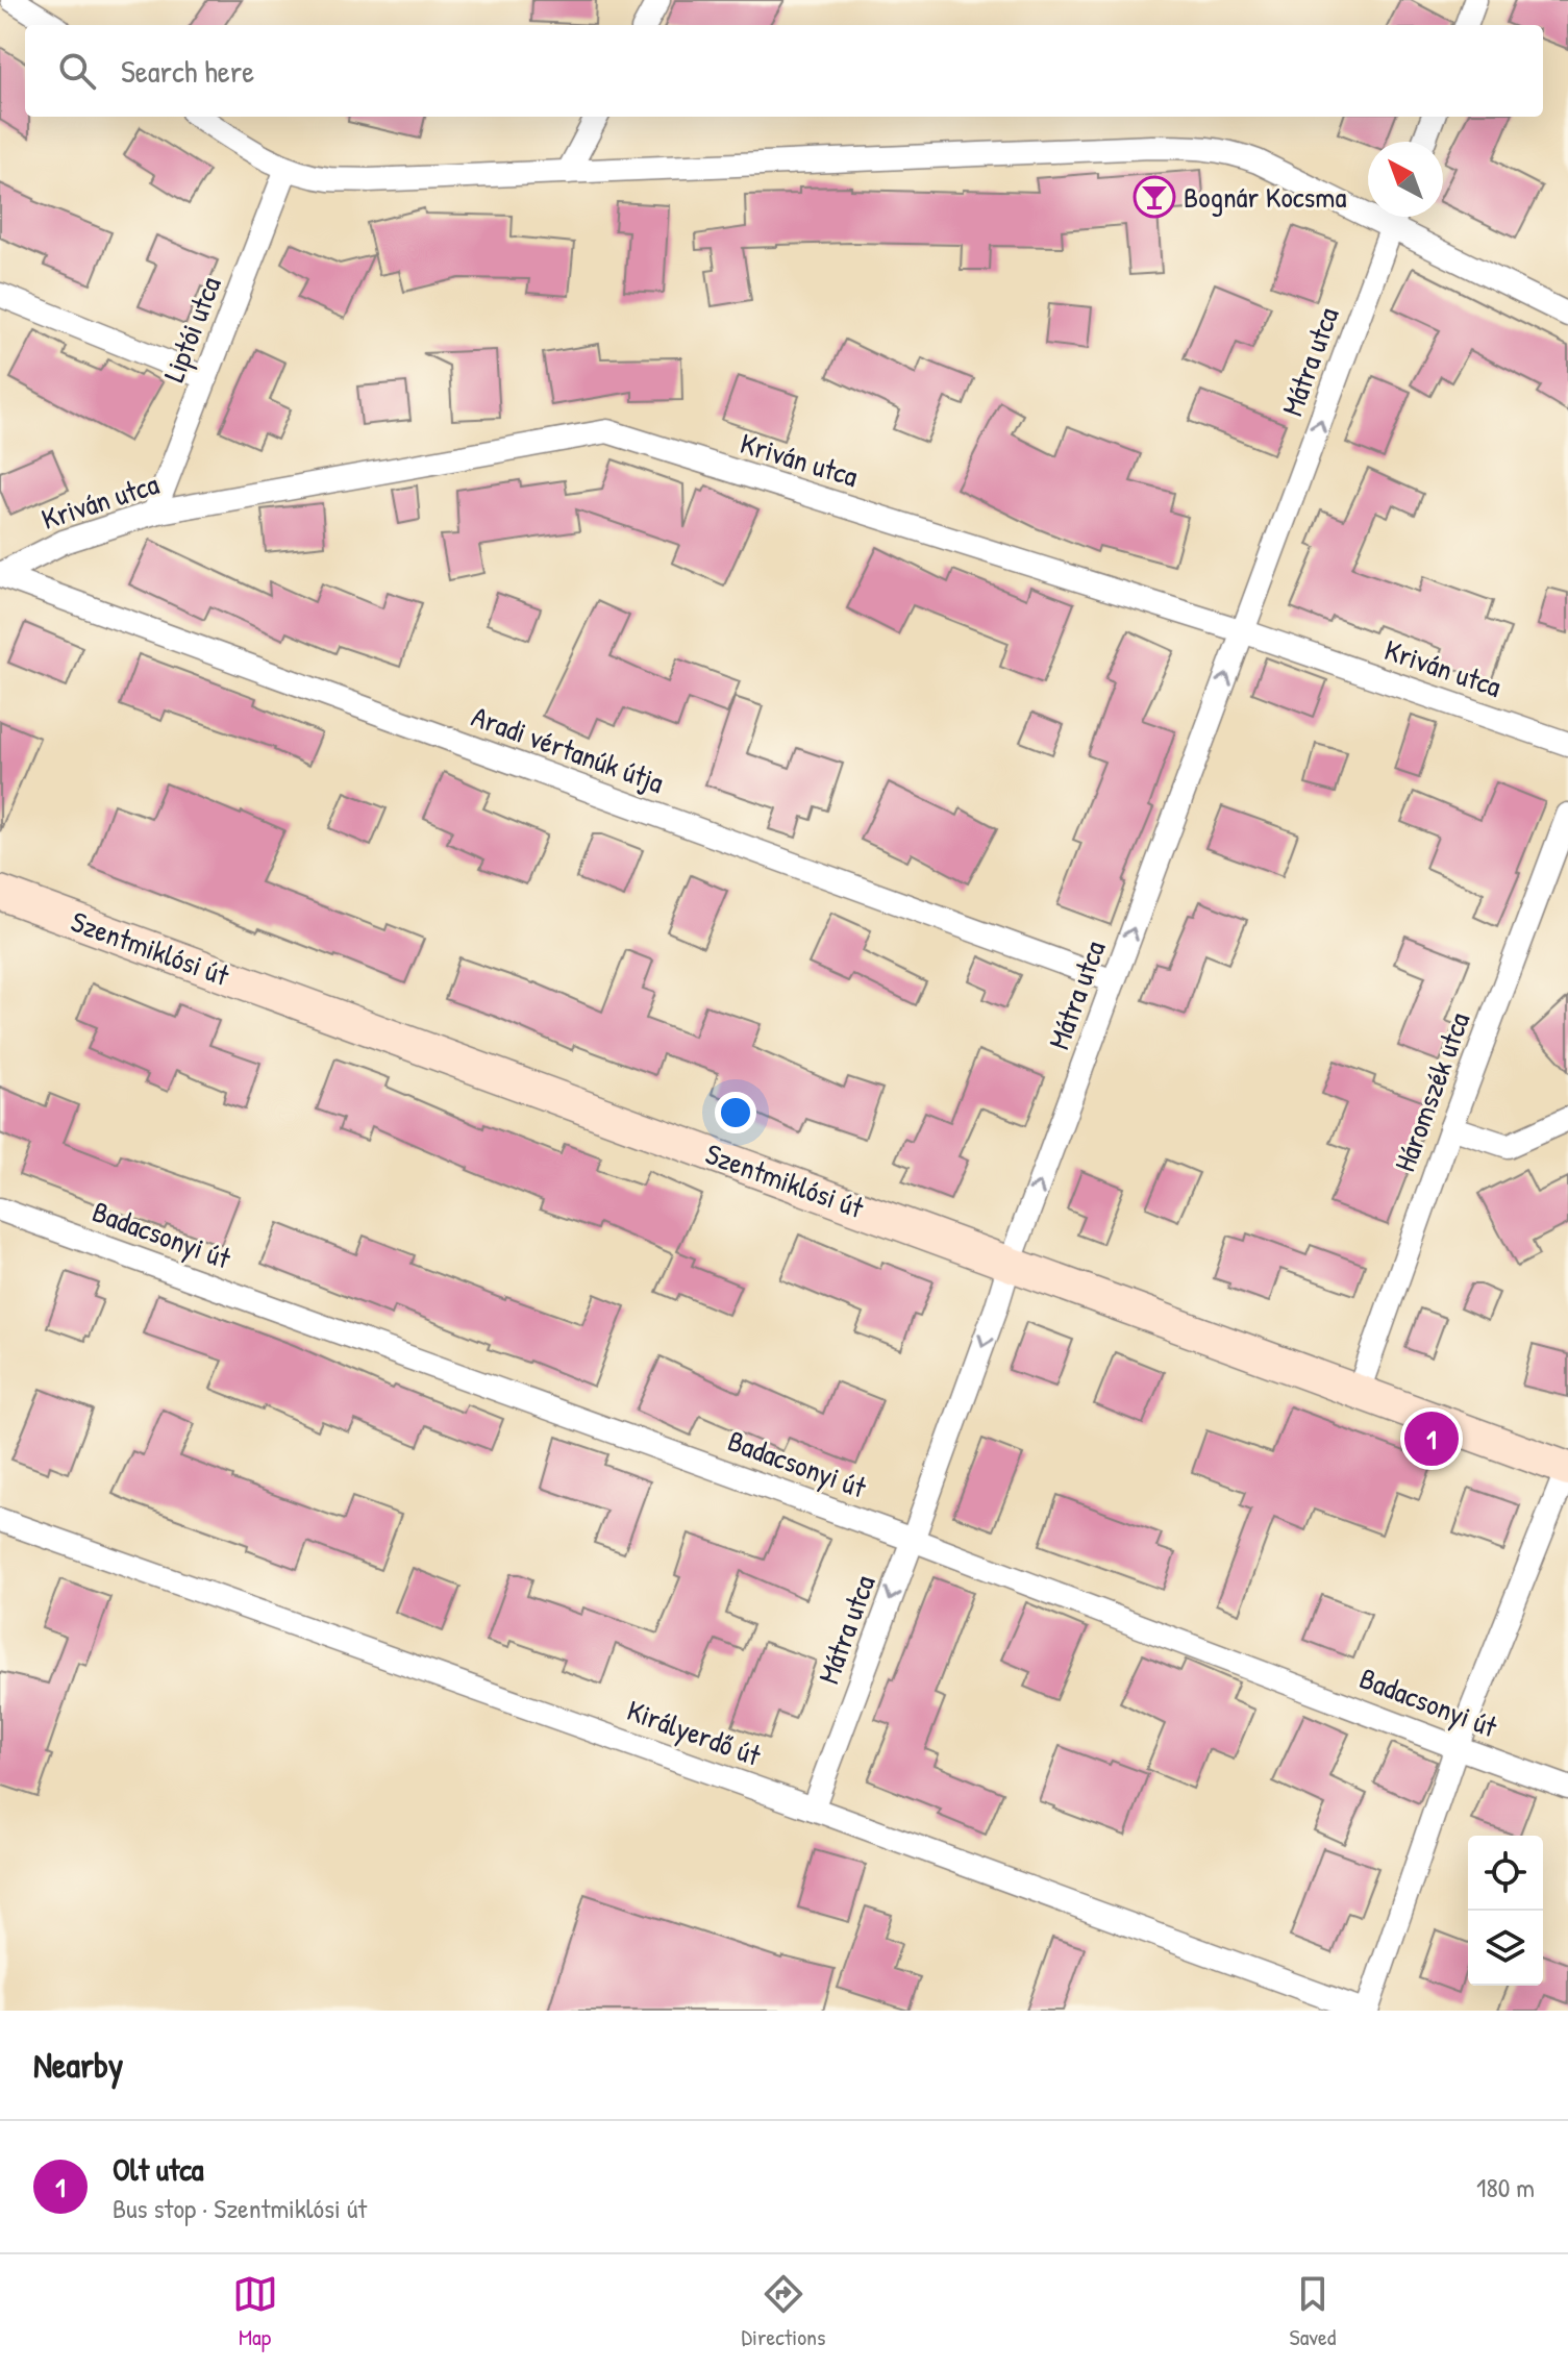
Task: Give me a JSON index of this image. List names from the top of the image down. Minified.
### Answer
{"streets":{"street":["Liptói utca","Mátra utca","Kriván utca","Aradi vértanúk útja","Szentmiklósi út","Háromszék utca","Badacsonyi út","Királyerdő út"]},"crossings":[["Liptói utca","Kriván utca"],["Mátra utca","Kriván utca"],["Mátra utca","Aradi vértanúk útja"],["Mátra utca","Szentmiklósi út"],["Mátra utca","Badacsonyi út"],["Mátra utca","Királyerdő út"],["Kriván utca","Aradi vértanúk útja"],["Szentmiklósi út","Háromszék utca"]],"places":{"bar":["Bognár Kocsma"]},"north":"top left","page":{"search":"Search here","pins":"1","heading":"Nearby","list":[{"mark":"1","name":"Olt utca","note":"Bus stop · Szentmiklósi út","value":"180 m"}],"nav":["Map","Directions","Saved"]}}
